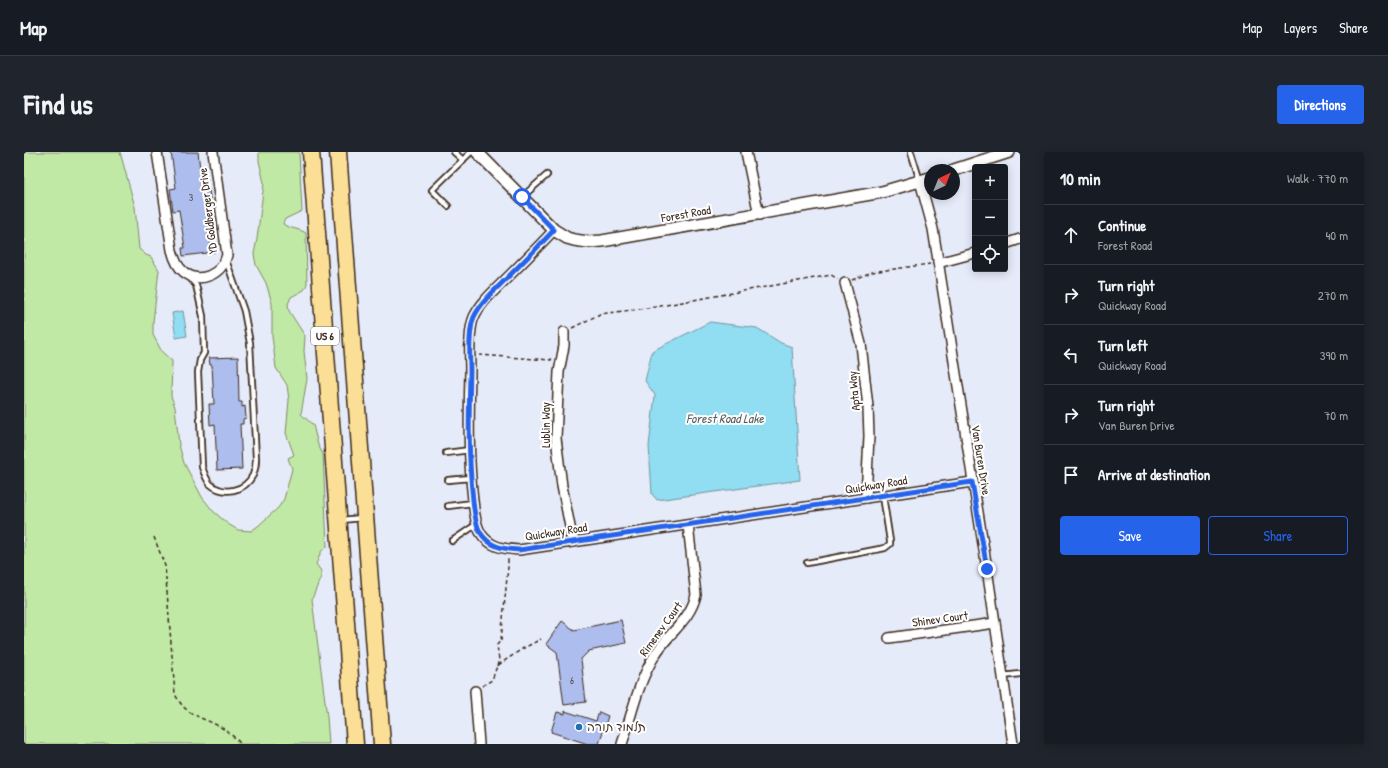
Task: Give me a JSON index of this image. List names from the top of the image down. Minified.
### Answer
{"streets":{"highway":["US 6"],"street":["YD Goldberger Drive","Forest Road","Apta Way","Lublin Way","Van Buren Drive","Quickway Road","Shinev Court","Rimenev Court"]},"crossings":[["Forest Road","Quickway Road"],["Apta Way","Quickway Road"],["Lublin Way","Quickway Road"],["Van Buren Drive","Quickway Road"],["Van Buren Drive","Shinev Court"],["Quickway Road","Rimenev Court"]],"water":["Forest Road Lake"],"places":["תלמוד תורה"],"house_numbers":["3","6"],"north":"top right","page":{"header":"Map","nav":["Map","Layers","Share"],"title":"Find us","buttons":["Directions",["Save","Share"]],"heading":["10 min","Walk · 770 m"],"map_buttons":["+","−"],"list":[["Continue","Forest Road","40 m"],["Turn right","Quickway Road","270 m"],["Turn left","Quickway Road","390 m"],["Turn right","Van Buren Drive","70 m"],"Arrive at destination"]}}
